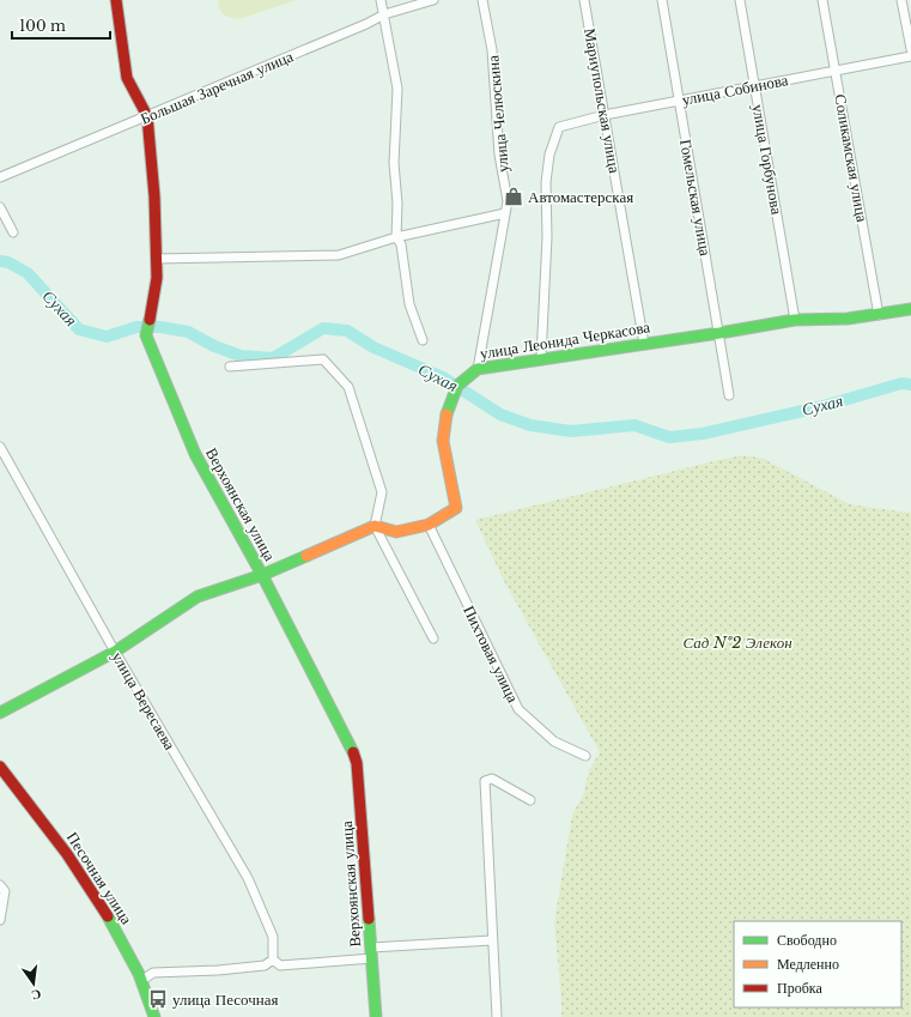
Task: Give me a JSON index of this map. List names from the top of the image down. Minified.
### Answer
{"streets":{"street":["Большая Заречная улица","улица Собинова","Мариупольская улица","улица Челюскина","Соликамская улица","улица Горбунова","Гомельская улица","улица Леонида Черкасова","Верхоянская улица","Пихтовая улица","улица Вересаева","Песочная улица"]},"crossings":[["Большая Заречная улица","Верхоянская улица"],["улица Собинова","Мариупольская улица"],["улица Собинова","Соликамская улица"],["улица Собинова","улица Горбунова"],["улица Собинова","Гомельская улица"],["улица Собинова","улица Леонида Черкасова"],["Мариупольская улица","улица Леонида Черкасова"],["улица Челюскина","улица Леонида Черкасова"],["Соликамская улица","улица Леонида Черкасова"],["улица Горбунова","улица Леонида Черкасова"],["Гомельская улица","улица Леонида Черкасова"],["улица Леонида Черкасова","Пихтовая улица"]],"water":["Сухая"],"parks":["Сад №2 Элекон"],"places":{"shop":["Автомастерская"],"bus stop":["улица Песочная"]},"legend":["Свободно","Медленно","Пробка"],"scale_bar":"100 m","north":"bottom"}
